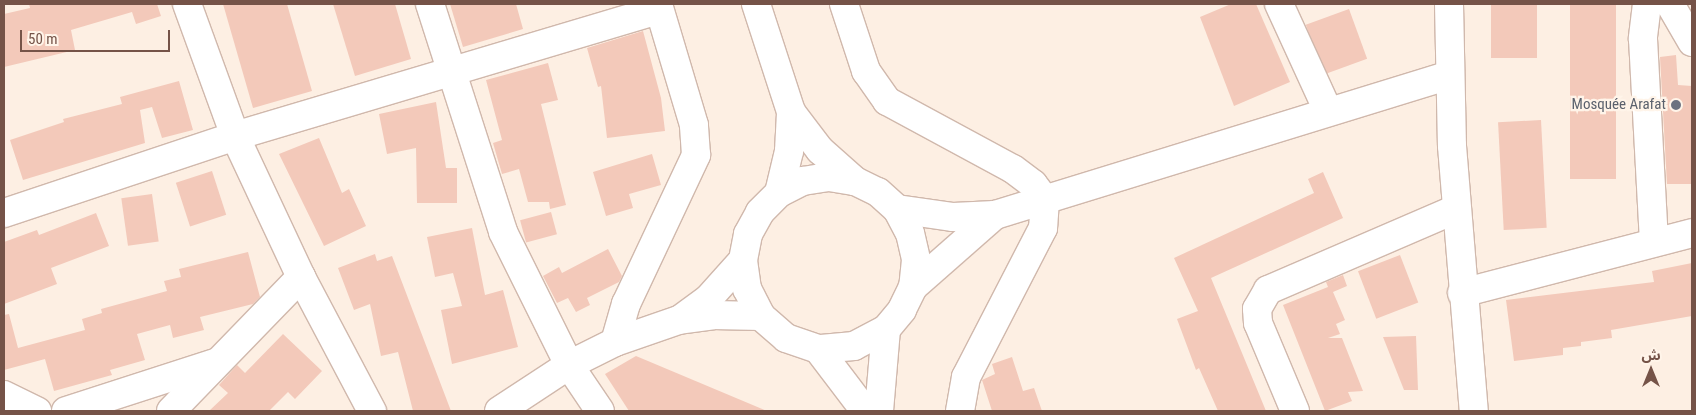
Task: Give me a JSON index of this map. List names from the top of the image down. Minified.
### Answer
{"places":["Mosquée Arafat"],"scale_bar":"50 m","north":"top"}
